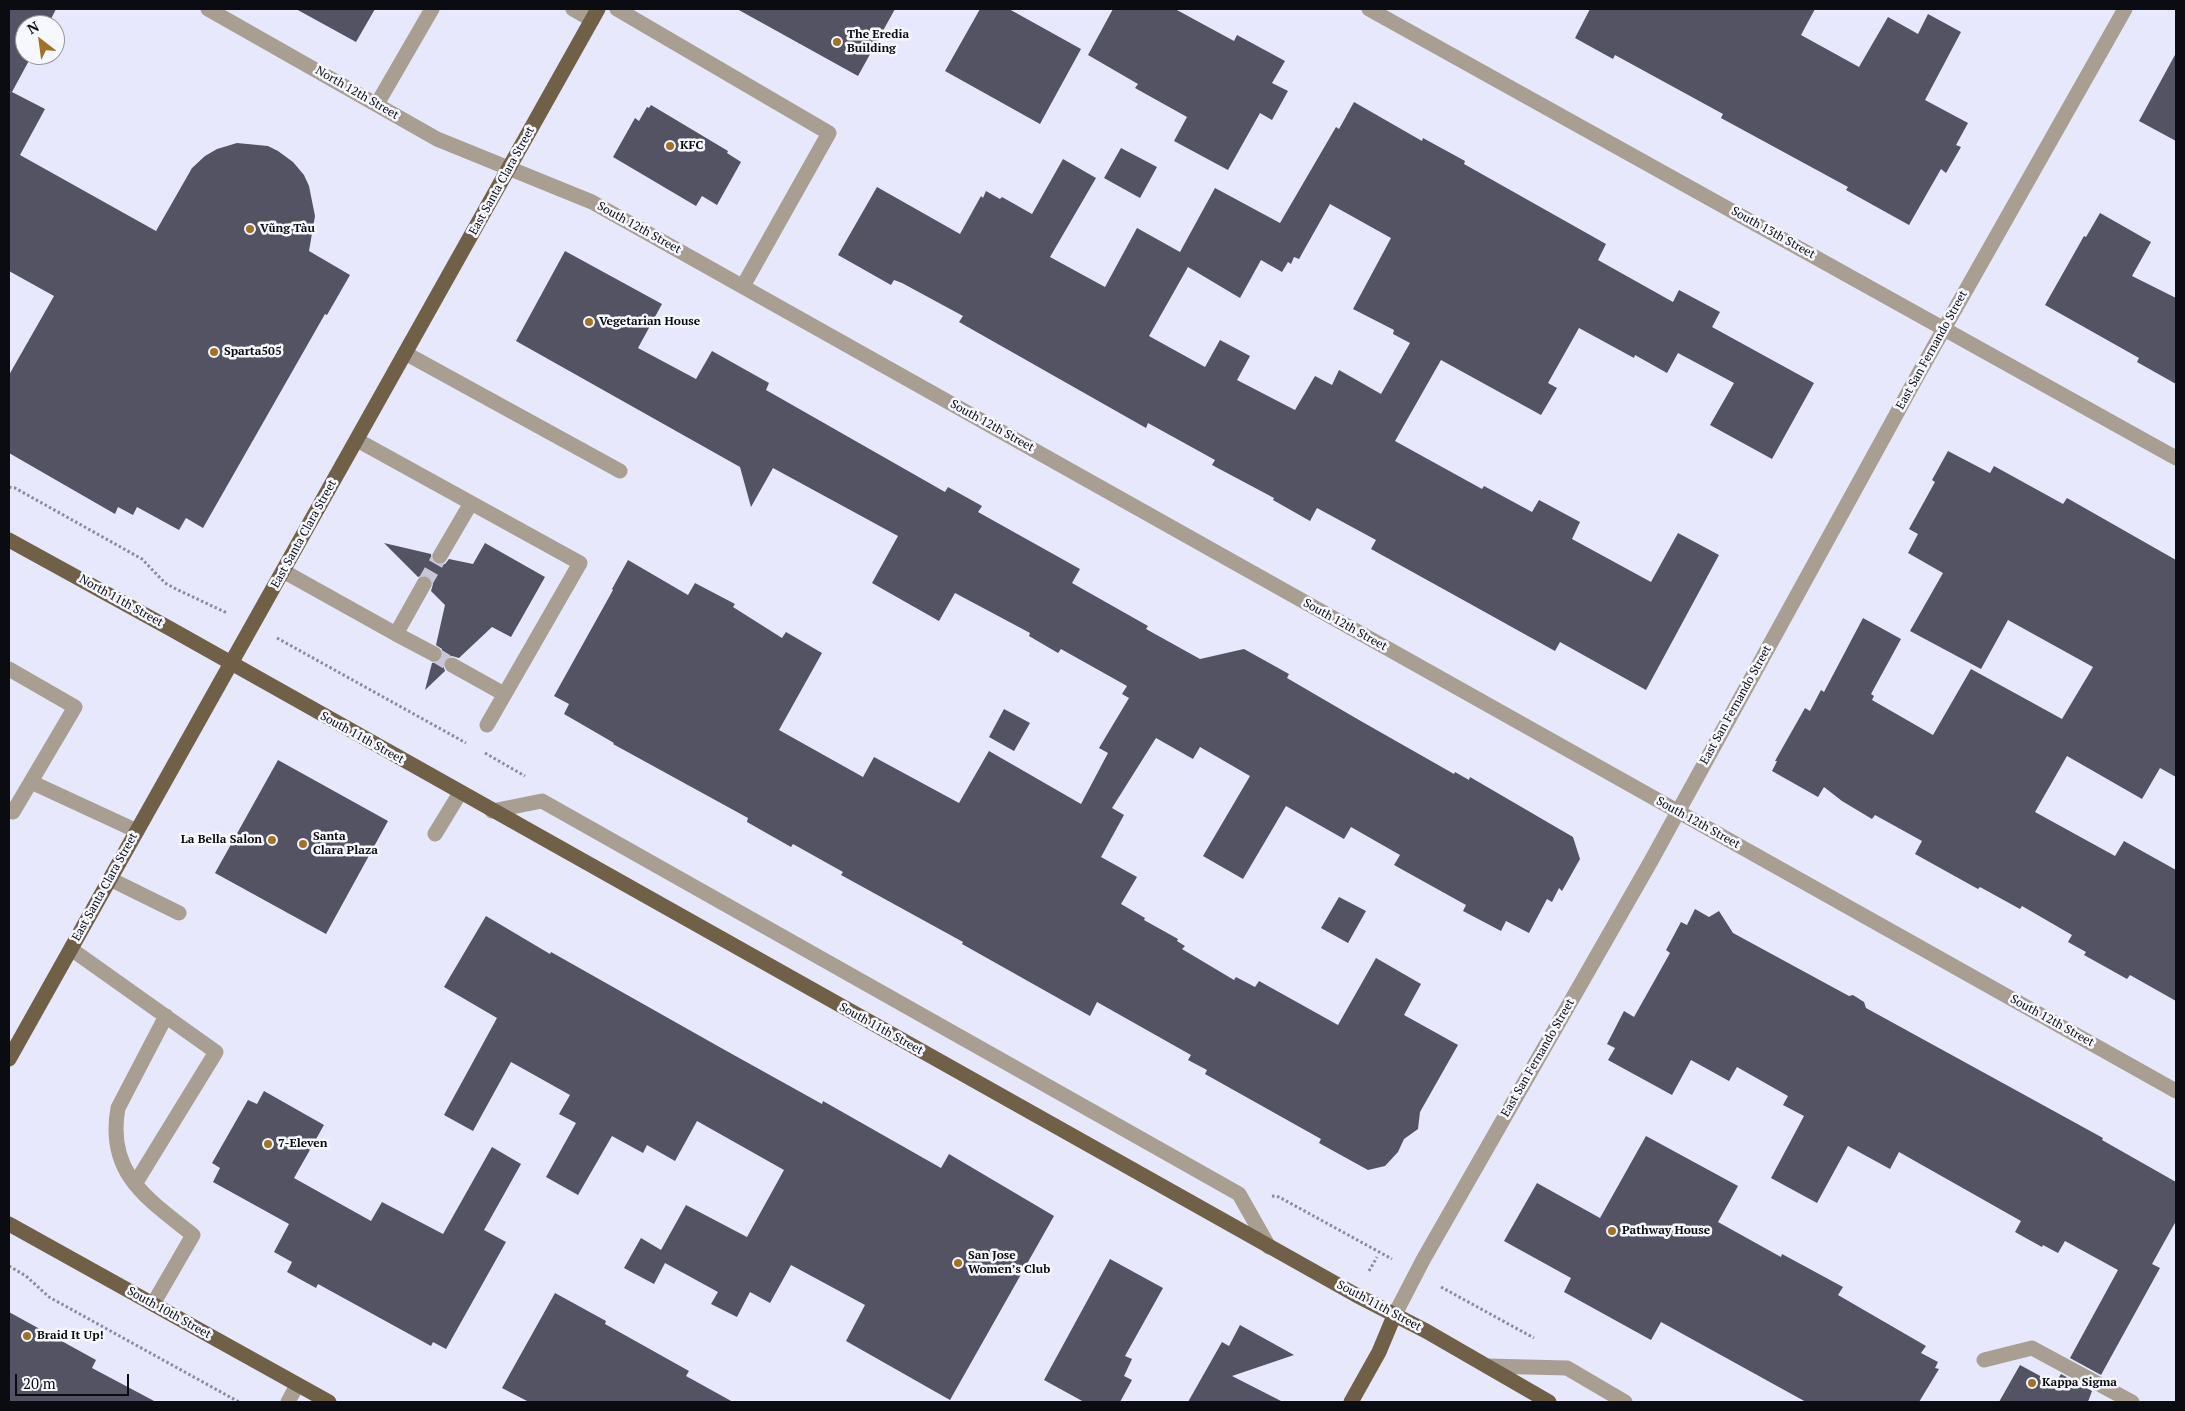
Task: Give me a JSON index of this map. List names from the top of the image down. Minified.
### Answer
{"streets":{"main road":["East Santa Clara Street","East San Fernando Street","North 11th Street","South 11th Street","South 10th Street"],"street":["North 12th Street","South 12th Street","South 13th Street"]},"crossings":[["North 12th Street","East Santa Clara Street"],["North 12th Street","South 12th Street"],["East Santa Clara Street","South 12th Street"],["East Santa Clara Street","North 11th Street"],["East Santa Clara Street","South 11th Street"],["South 12th Street","East San Fernando Street"],["South 13th Street","East San Fernando Street"],["East San Fernando Street","South 11th Street"],["North 11th Street","South 11th Street"]],"places":["The Eredia Building","KFC","Vũng Tàu","Vegetarian House","Sparta505","La Bella Salon","Santa Clara Plaza","7-Eleven","Pathway House","San Jose Women’s Club","Braid It Up!","Kappa Sigma"],"scale_bar":"20 m","north":"top left"}
